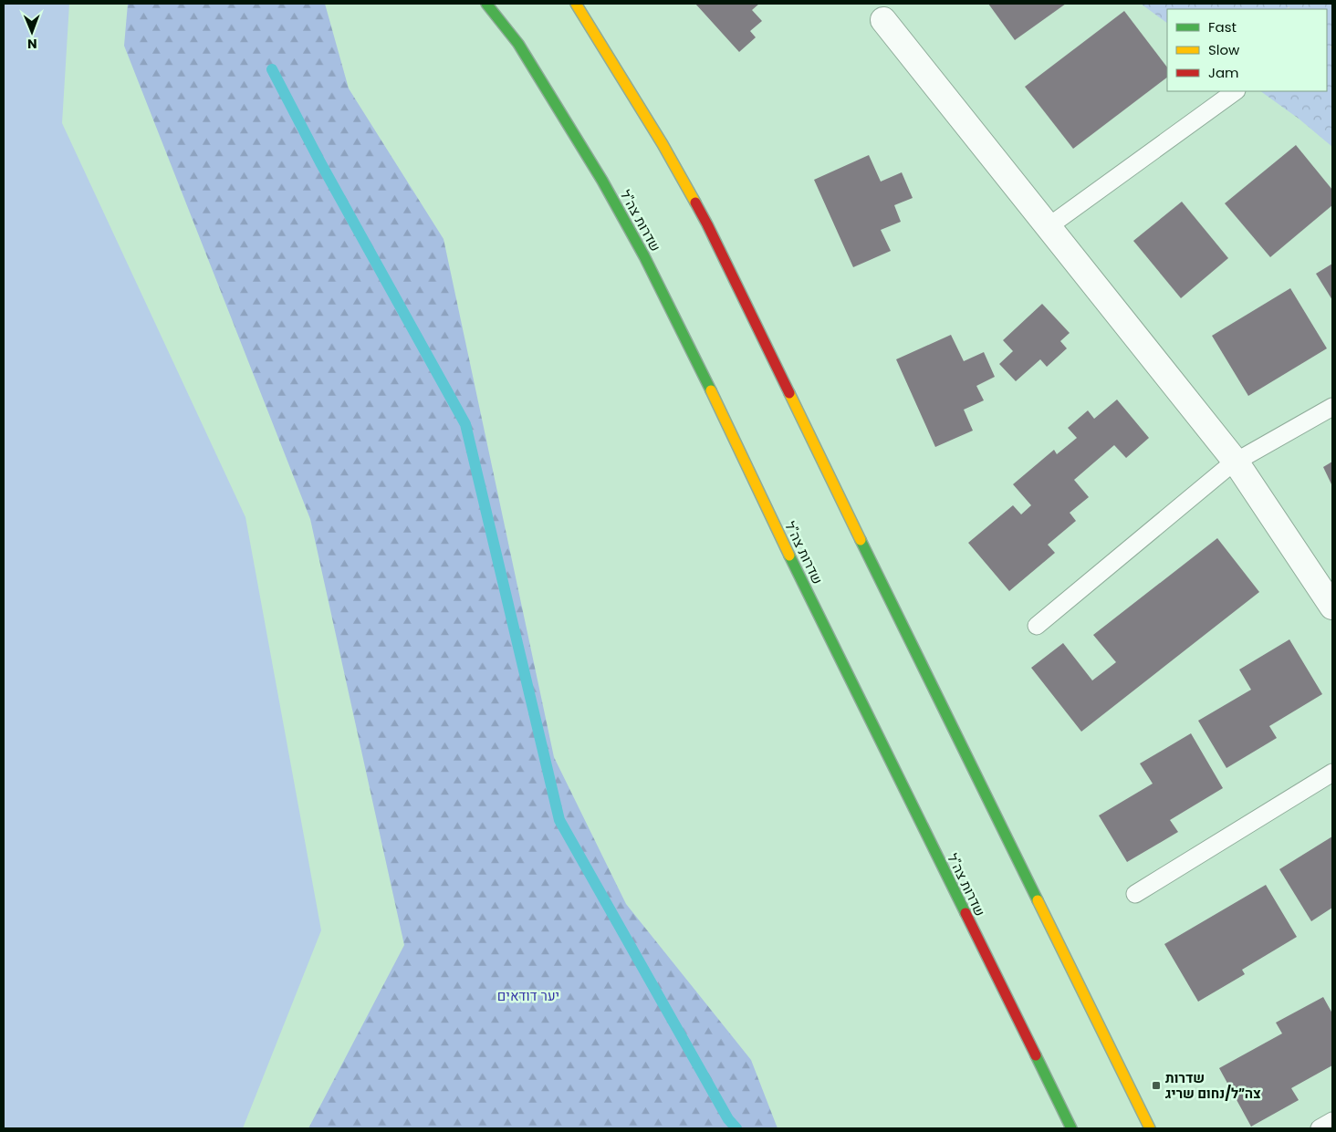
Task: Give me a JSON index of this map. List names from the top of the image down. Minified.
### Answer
{"streets":{"main road":["שדרות צה\"ל"]},"parks":["יער דודאים"],"places":{"transit":["שדרות צה״ל/נחום שריג"]},"legend":["Fast","Slow","Jam"],"north":"bottom"}
